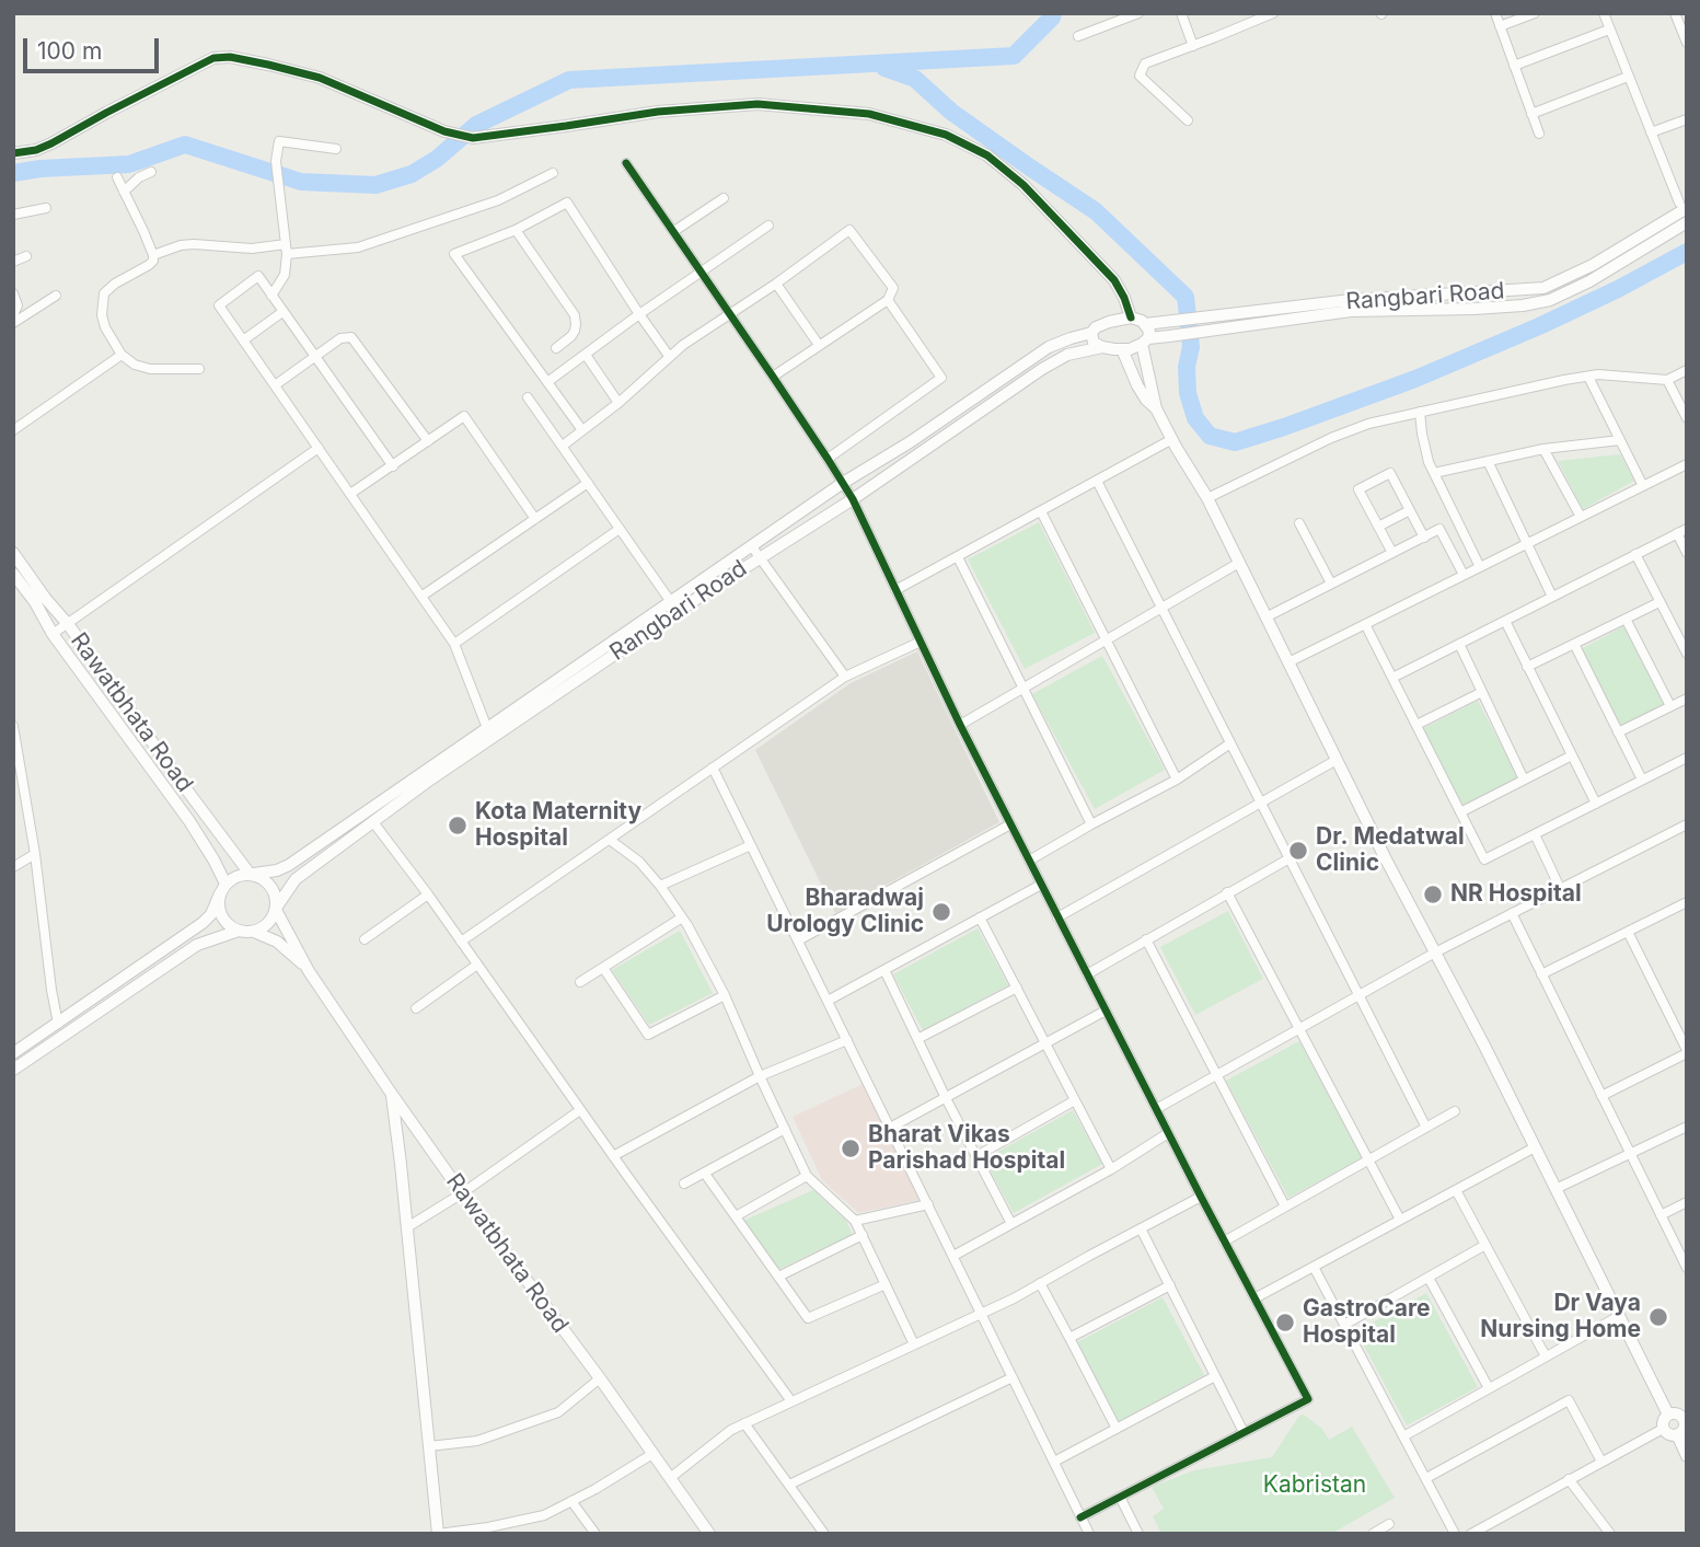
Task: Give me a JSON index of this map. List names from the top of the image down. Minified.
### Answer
{"streets":{"street":["Rangbari Road","Rawatbhata Road"]},"crossings":[["Rangbari Road","Rawatbhata Road"]],"parks":["Kabristan"],"places":["Kota Maternity Hospital","Dr. Medatwal Clinic","NR Hospital","Bharadwaj Urology Clinic","Bharat Vikas Parishad Hospital","Dr Vaya Nursing Home","GastroCare Hospital"],"scale_bar":"100 m"}
